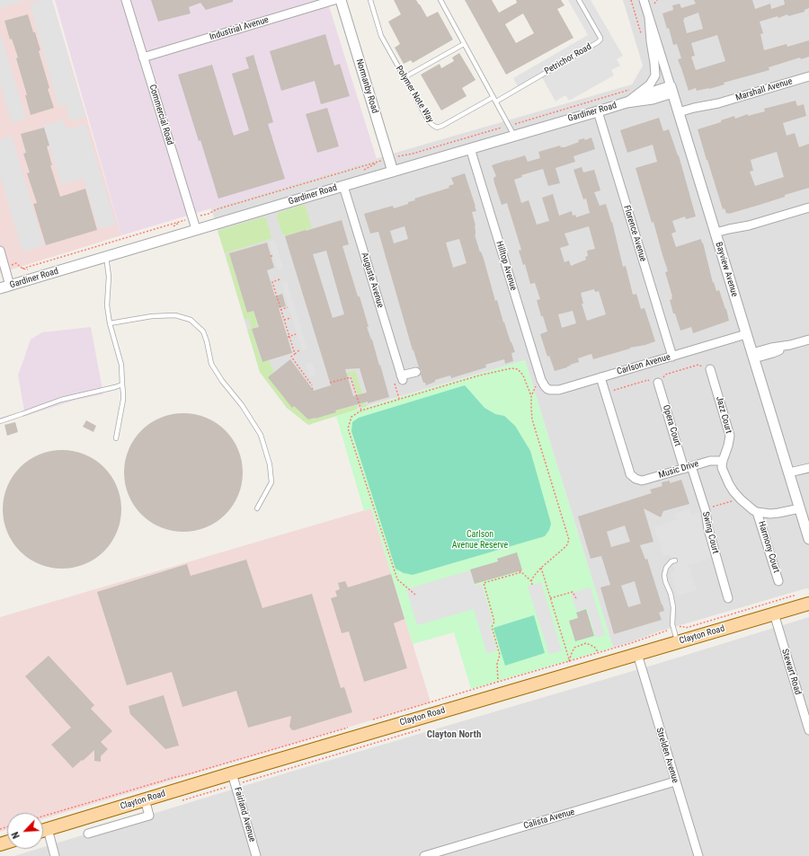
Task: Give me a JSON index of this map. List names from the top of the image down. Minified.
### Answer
{"streets":{"main road":["Clayton Road"],"street":["Industrial Avenue","Normanby Road","Marshall Avenue","Gardiner Road","Commercial Road","Florence Avenue","Hilltop Avenue","Bayview Avenue","Auguste Avenue","Carlson Avenue","Jazz Court","Opera Court","Music Drive","Swing Court","Harmony Court","Stewart Road","Strelden Avenue","Fairland Avenue","Calista Avenue"],"lane":["Petrichor Road","Polymer Note Way"]},"crossings":[["Industrial Avenue","Commercial Road"],["Normanby Road","Gardiner Road"],["Marshall Avenue","Bayview Avenue"],["Gardiner Road","Commercial Road"],["Gardiner Road","Florence Avenue"],["Gardiner Road","Hilltop Avenue"],["Gardiner Road","Bayview Avenue"],["Gardiner Road","Auguste Avenue"],["Florence Avenue","Carlson Avenue"],["Hilltop Avenue","Carlson Avenue"],["Bayview Avenue","Carlson Avenue"],["Carlson Avenue","Music Drive"],["Jazz Court","Music Drive"],["Opera Court","Music Drive"],["Opera Court","Swing Court"],["Music Drive","Swing Court"],["Clayton Road","Stewart Road"],["Clayton Road","Strelden Avenue"],["Clayton Road","Fairland Avenue"],["Strelden Avenue","Calista Avenue"]],"districts":["Clayton North"],"parks":["Carlson Avenue Reserve"],"north":"bottom left"}
